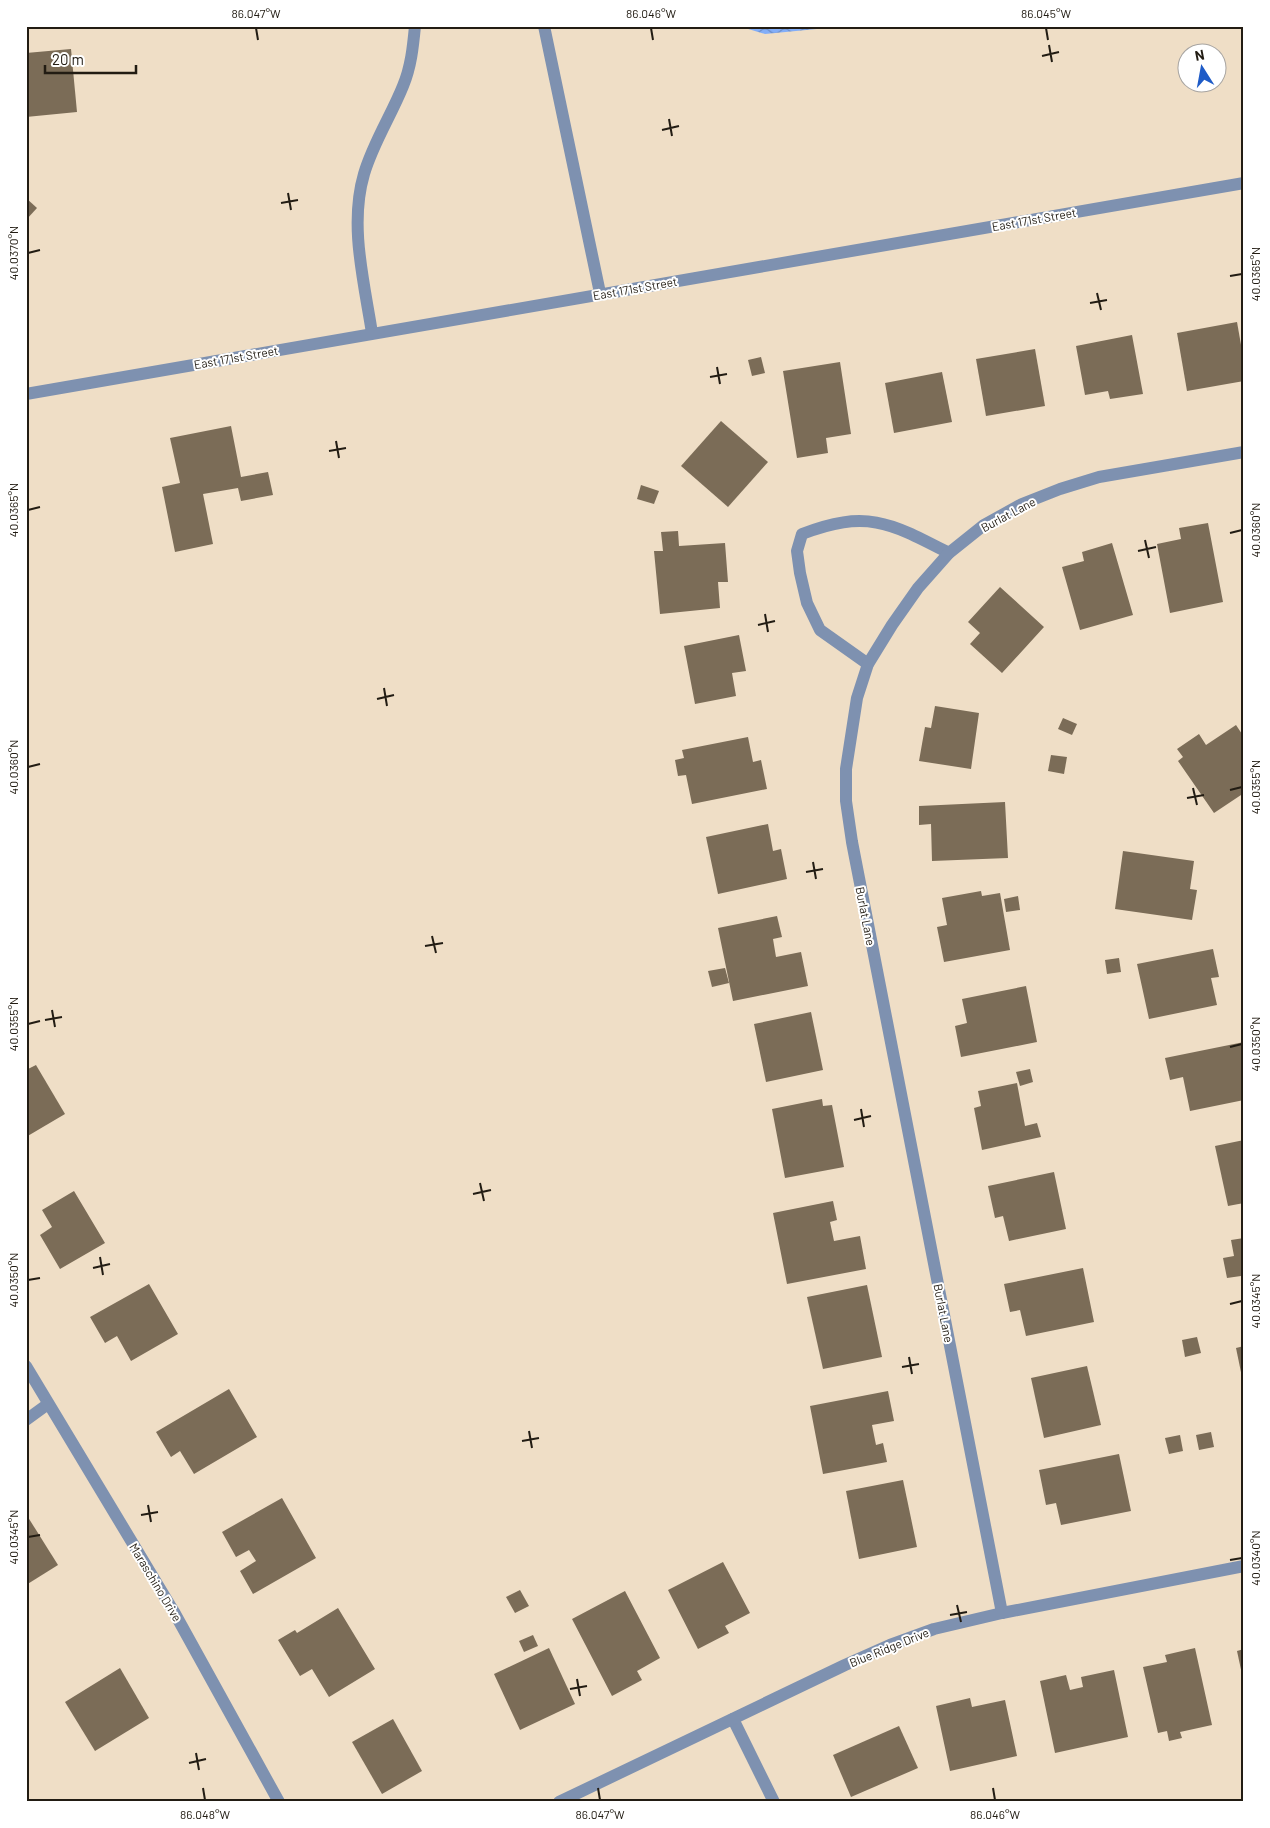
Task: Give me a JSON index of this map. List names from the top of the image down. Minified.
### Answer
{"streets":{"street":["East 171st Street","Burlat Lane","Maraschino Drive","Blue Ridge Drive"]},"crossings":[["Burlat Lane","Blue Ridge Drive"]],"scale_bar":"20 m","north":"top","coordinates":["86.047°W","86.046°W","86.045°W","40.0370°N","40.0365°N","40.0360°N","40.0355°N","40.0350°N","40.0345°N","40.0340°N","86.048°W"]}
